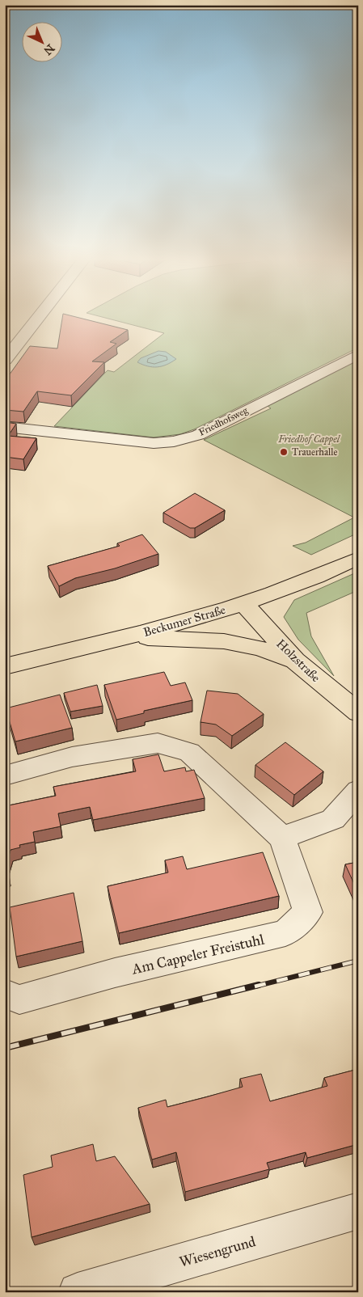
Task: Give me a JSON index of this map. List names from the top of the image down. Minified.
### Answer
{"streets":{"main road":["Beckumer Straße","Holzstraße"],"street":["Friedhofsweg","Am Cappeler Freistuhl","Wiesengrund"]},"crossings":[["Beckumer Straße","Holzstraße"]],"parks":["Friedhof Cappel"],"places":["Trauerhalle"],"north":"bottom right"}
